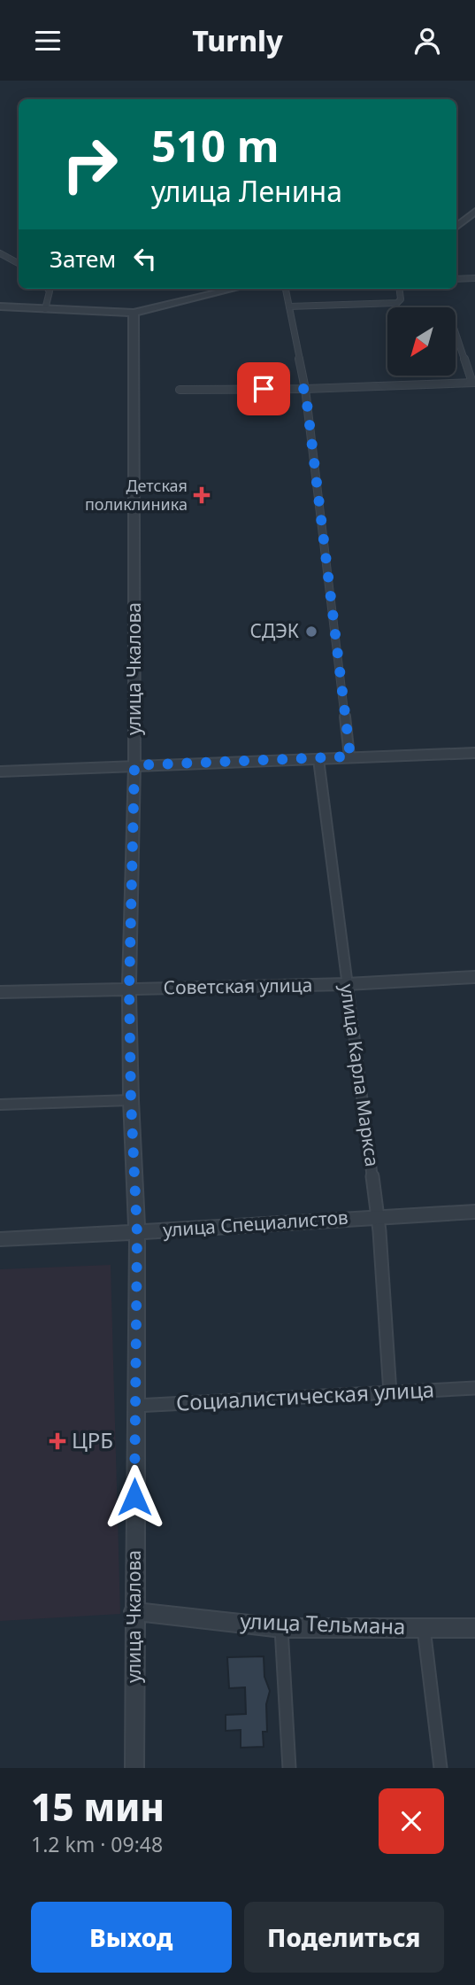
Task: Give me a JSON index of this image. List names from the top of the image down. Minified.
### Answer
{"streets":{"street":["улица Чкалова","Советская улица","улица Карла Маркса","улица Специалистов","Социалистическая улица","улица Тельмана"]},"crossings":[["улица Чкалова","Советская улица"],["улица Чкалова","улица Специалистов"],["улица Чкалова","Социалистическая улица"],["улица Чкалова","улица Тельмана"],["Советская улица","улица Карла Маркса"],["улица Карла Маркса","улица Специалистов"],["улица Карла Маркса","Социалистическая улица"]],"places":{"health":["Детская поликлиника","ЦРБ"],"other":["СДЭК"]},"north":"bottom left","page":{"header":"Turnly","turn":["510 m","улица Ленина"],"then":"Затем","heading":["15 мин","1.2 km · 09:48"],"buttons":["Выход","Поделиться"]}}
